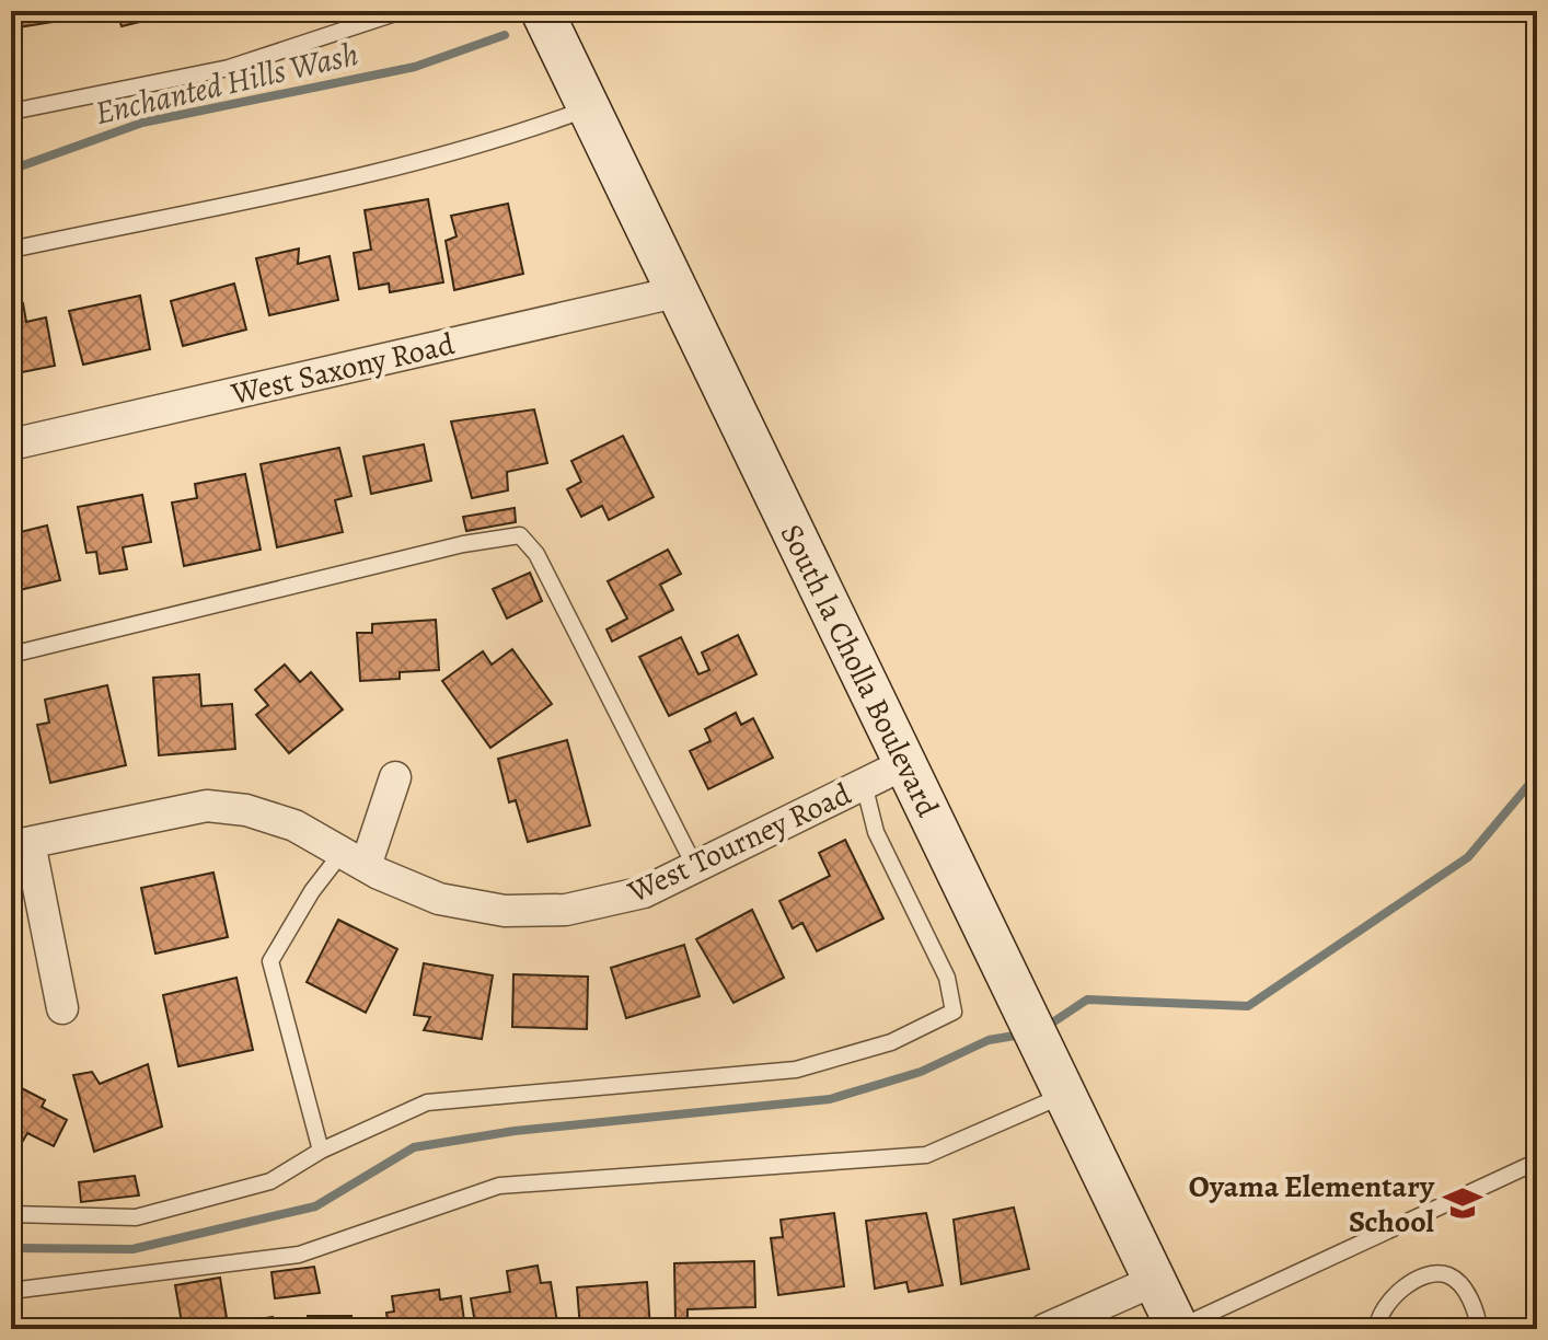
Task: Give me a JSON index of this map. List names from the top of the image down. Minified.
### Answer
{"streets":{"main road":["South la Cholla Boulevard"],"street":["West Saxony Road","West Tourney Road"]},"crossings":[["West Saxony Road","South la Cholla Boulevard"],["South la Cholla Boulevard","West Tourney Road"]],"water":["Enchanted Hills Wash"],"places":{"school or university":["Oyama Elementary School"]}}
